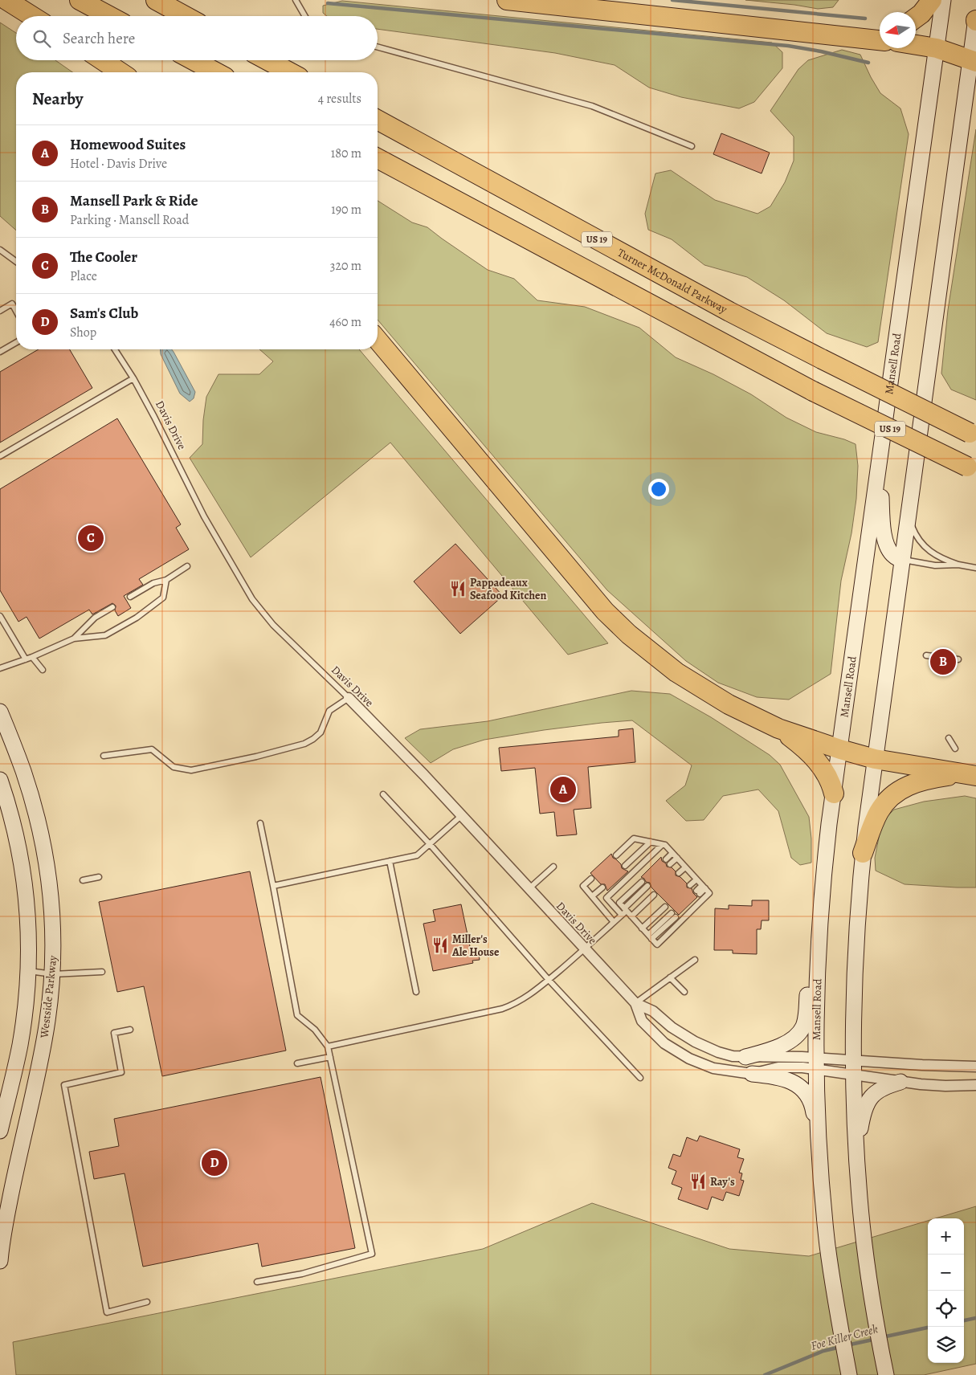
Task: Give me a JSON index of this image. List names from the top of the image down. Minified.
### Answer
{"streets":{"highway":["US 19","Turner McDonald Parkway"],"main road":["Mansell Road","Westside Parkway"],"street":["Davis Drive"]},"crossings":[["Mansell Road","Davis Drive"]],"water":["Foe Killer Creek"],"places":{"restaurant":["Pappadeaux Seafood Kitchen","Miller's Ale House","Ray's"]},"north":"left","page":{"search":"Search here","heading":["Nearby","4 results"],"list":[{"mark":"A","name":"Homewood Suites","note":"Hotel · Davis Drive","value":"180 m"},{"mark":"B","name":"Mansell Park & Ride","note":"Parking · Mansell Road","value":"190 m"},{"mark":"C","name":"The Cooler","note":"Place","value":"320 m"},{"mark":"D","name":"Sam's Club","note":"Shop","value":"460 m"}],"pins":["C","B","A","D"],"map_buttons":["+","−"]}}
